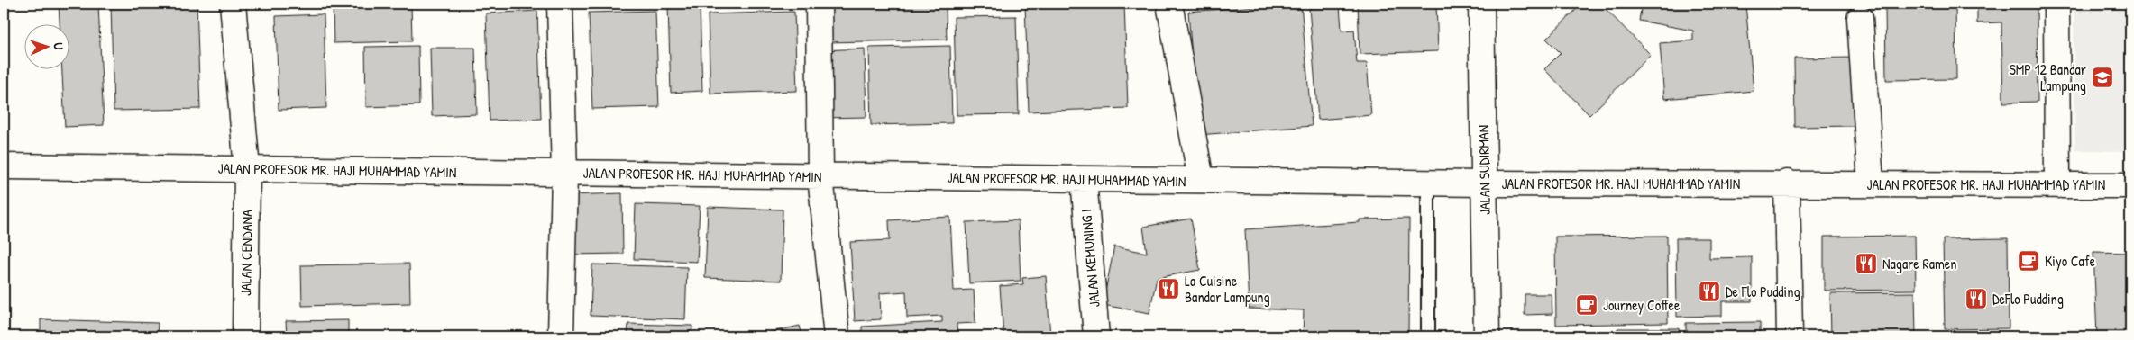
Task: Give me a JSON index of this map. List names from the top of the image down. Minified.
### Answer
{"streets":{"street":["JALAN PROFESOR MR. HAJI MUHAMMAD YAMIN","JALAN SUDIRMAN","JALAN CENDANA","JALAN KEMUNING I"]},"crossings":[["JALAN PROFESOR MR. HAJI MUHAMMAD YAMIN","JALAN SUDIRMAN"],["JALAN PROFESOR MR. HAJI MUHAMMAD YAMIN","JALAN CENDANA"],["JALAN PROFESOR MR. HAJI MUHAMMAD YAMIN","JALAN KEMUNING I"]],"places":{"school or university":["SMP 12 Bandar Lampung"],"cafe":["Kiyo Cafe","Journey Coffee"],"restaurant":["Nagare Ramen","La Cuisine Bandar Lampung","De Flo Pudding","DeFlo Pudding"]},"north":"right"}
